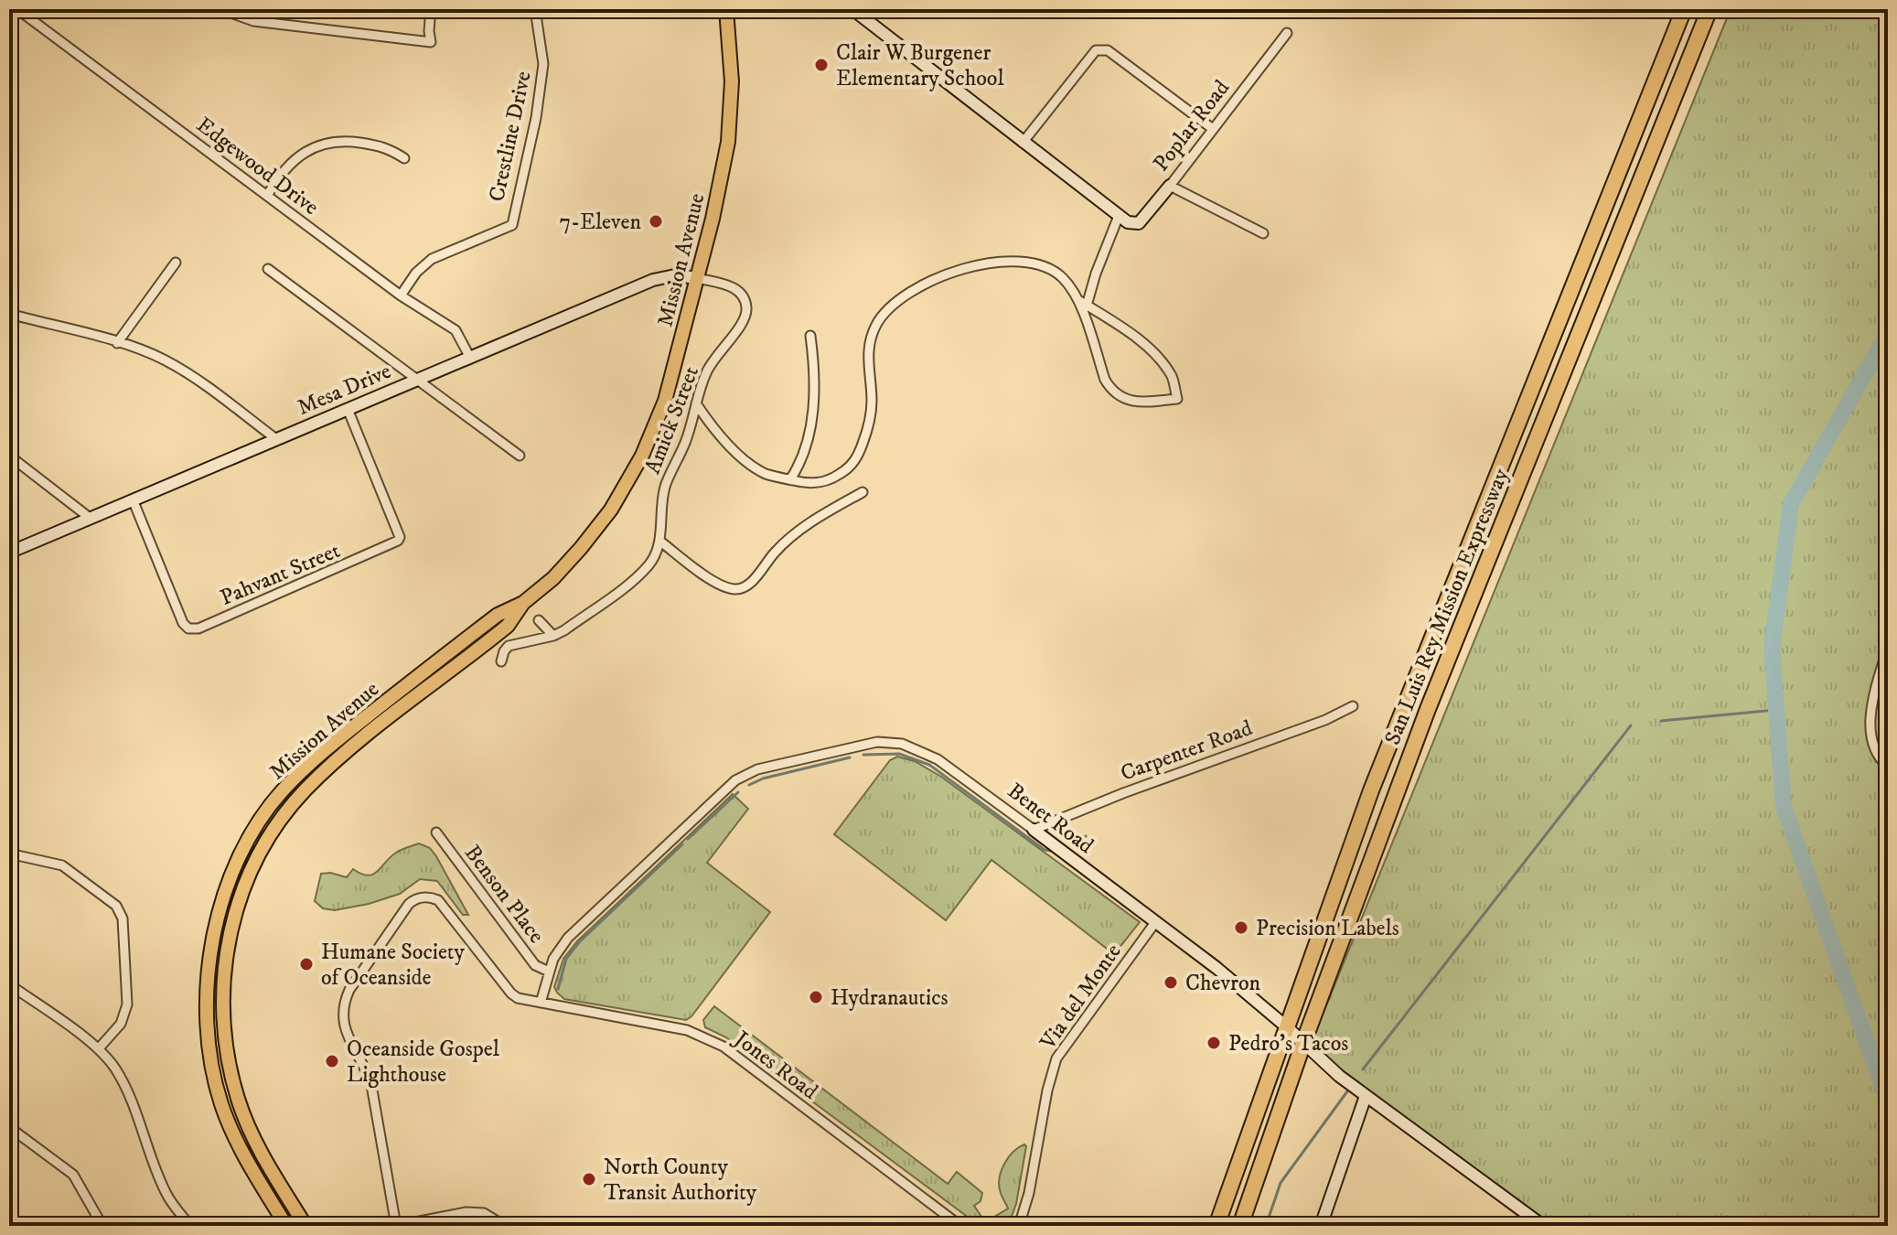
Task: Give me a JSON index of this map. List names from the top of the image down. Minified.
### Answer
{"streets":{"highway":["San Luis Rey Mission Expressway"],"main road":["Poplar Road","Mission Avenue","Mesa Drive","Benet Road"],"street":["Crestline Drive","Edgewood Drive","Amick Street","Pahvant Street","Carpenter Road","Benson Place","Via del Monte","Jones Road"]},"crossings":[["Crestline Drive","Edgewood Drive"],["Edgewood Drive","Mesa Drive"],["Mission Avenue","Mesa Drive"],["Mission Avenue","Amick Street"],["Mesa Drive","Amick Street"],["Mesa Drive","Pahvant Street"],["San Luis Rey Mission Expressway","Benet Road"],["Carpenter Road","Benet Road"],["Benet Road","Benson Place"],["Benet Road","Via del Monte"],["Benet Road","Jones Road"]],"places":["Clair W Burgener Elementary School","7-Eleven","Precision Labels","Humane Society of Oceanside","Chevron","Hydranautics","Pedro's Tacos","Oceanside Gospel Lighthouse","North County Transit Authority"]}
